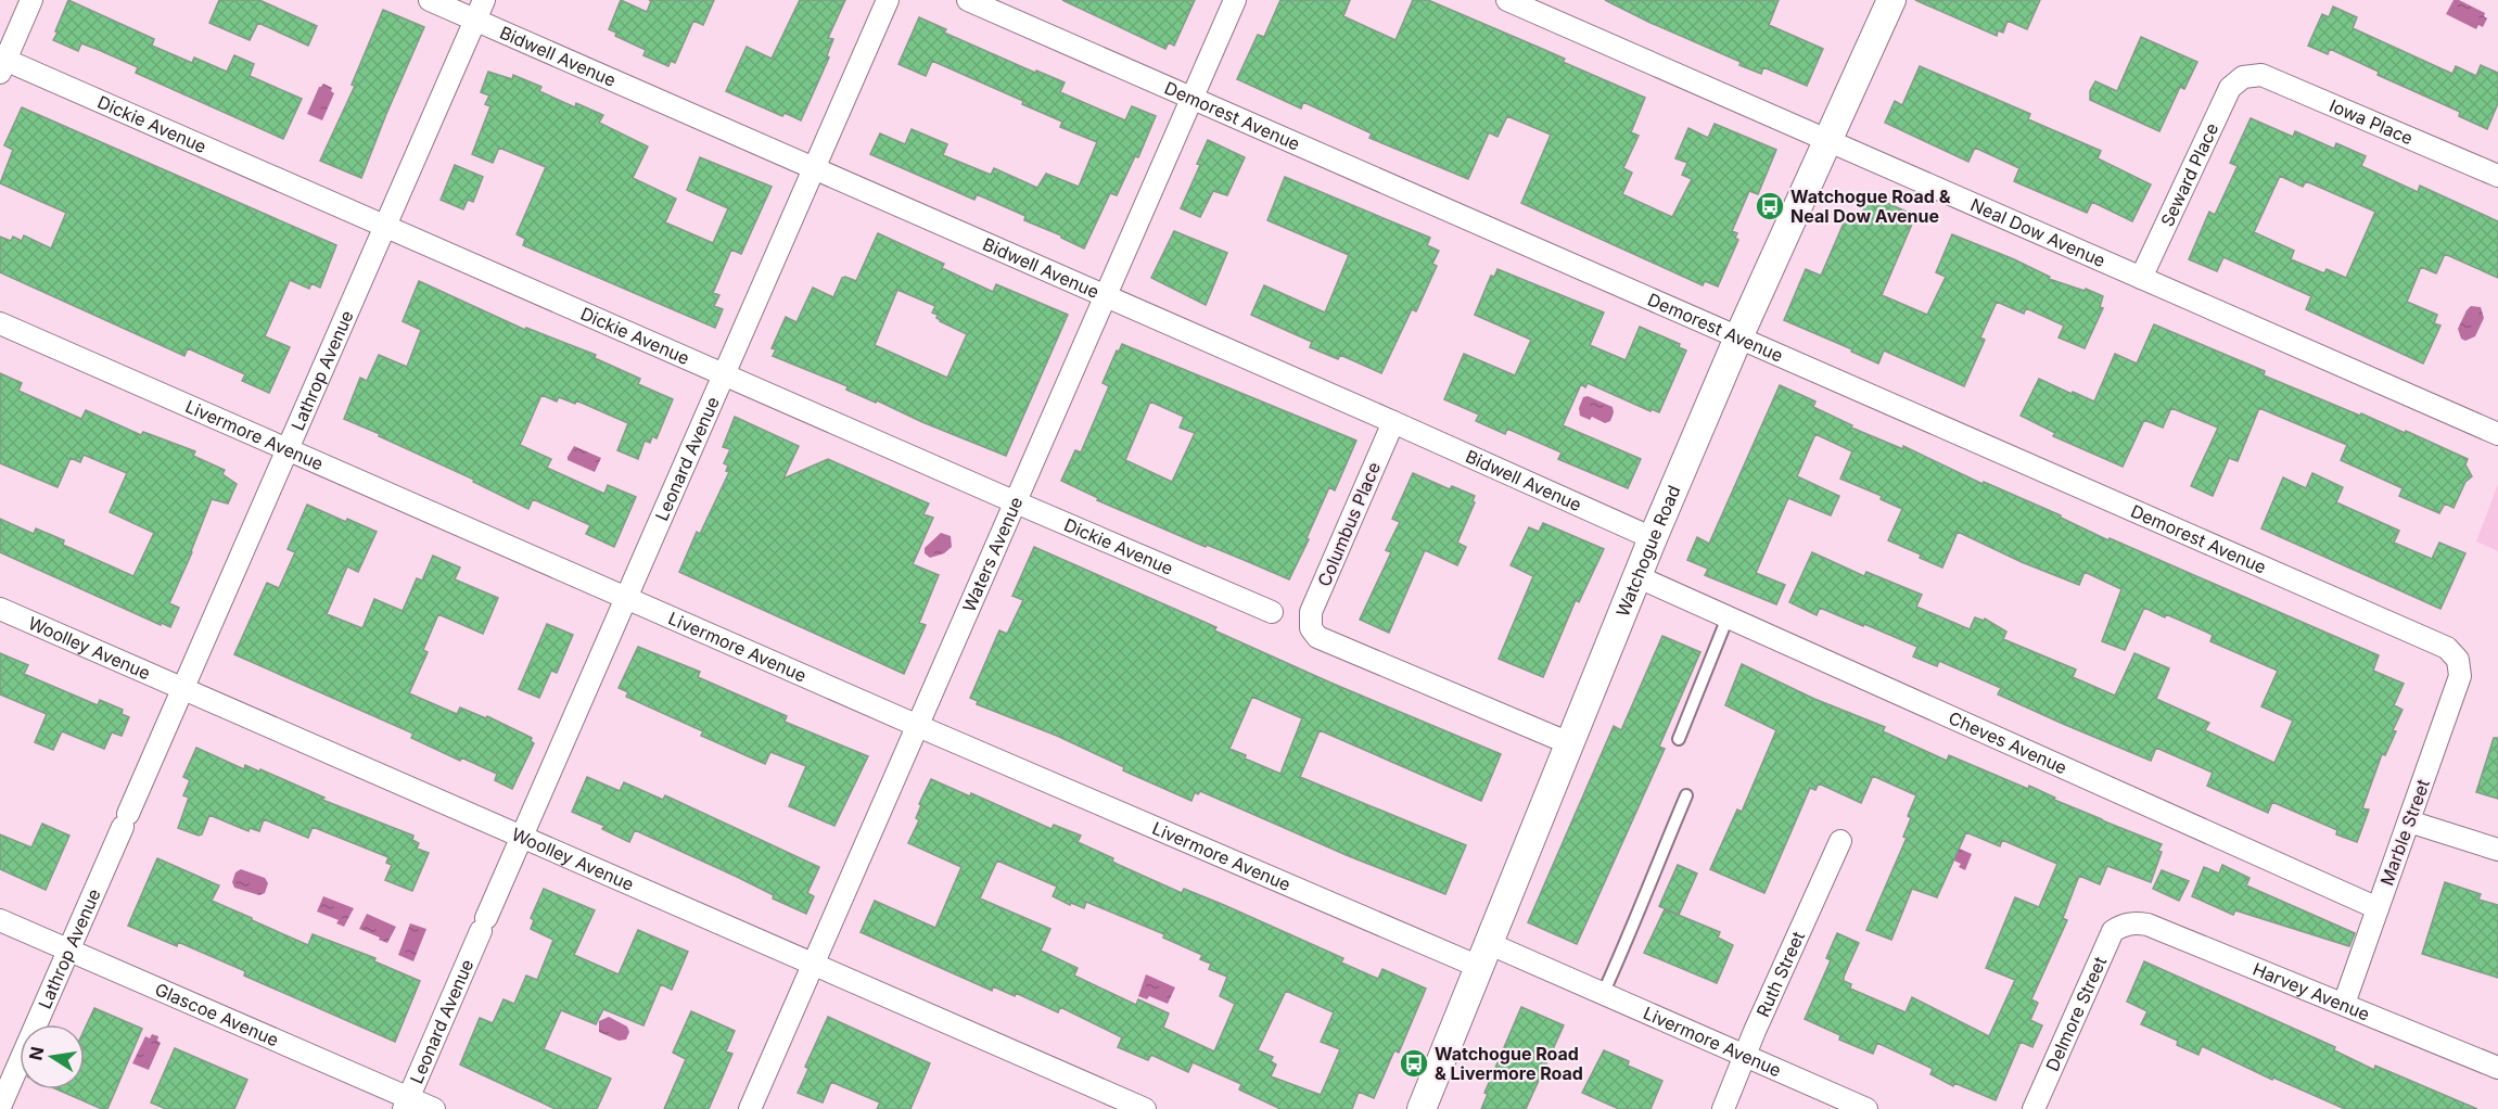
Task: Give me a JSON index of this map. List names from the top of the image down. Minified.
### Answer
{"streets":{"street":["Bidwell Avenue","Demorest Avenue","Iowa Place","Dickie Avenue","Seward Place","Neal Dow Avenue","Lathrop Avenue","Livermore Avenue","Leonard Avenue","Columbus Place","Watchogue Road","Waters Avenue","Woolley Avenue","Cheves Avenue","Marble Street","Ruth Street","Harvey Avenue","Glascoe Avenue","Delmore Street"]},"crossings":[["Bidwell Avenue","Lathrop Avenue"],["Bidwell Avenue","Leonard Avenue"],["Bidwell Avenue","Columbus Place"],["Bidwell Avenue","Watchogue Road"],["Bidwell Avenue","Waters Avenue"],["Demorest Avenue","Watchogue Road"],["Demorest Avenue","Waters Avenue"],["Demorest Avenue","Marble Street"],["Iowa Place","Seward Place"],["Dickie Avenue","Lathrop Avenue"],["Dickie Avenue","Leonard Avenue"],["Dickie Avenue","Waters Avenue"],["Seward Place","Neal Dow Avenue"],["Neal Dow Avenue","Watchogue Road"],["Lathrop Avenue","Livermore Avenue"],["Lathrop Avenue","Woolley Avenue"],["Lathrop Avenue","Glascoe Avenue"],["Livermore Avenue","Leonard Avenue"],["Livermore Avenue","Watchogue Road"],["Livermore Avenue","Waters Avenue"],["Livermore Avenue","Ruth Street"],["Leonard Avenue","Woolley Avenue"],["Leonard Avenue","Glascoe Avenue"],["Columbus Place","Watchogue Road"],["Watchogue Road","Cheves Avenue"],["Waters Avenue","Woolley Avenue"],["Cheves Avenue","Marble Street"],["Marble Street","Harvey Avenue"],["Harvey Avenue","Delmore Street"]],"places":{"bus stop":["Watchogue Road & Neal Dow Avenue","Watchogue Road & Livermore Road"]},"north":"left"}
